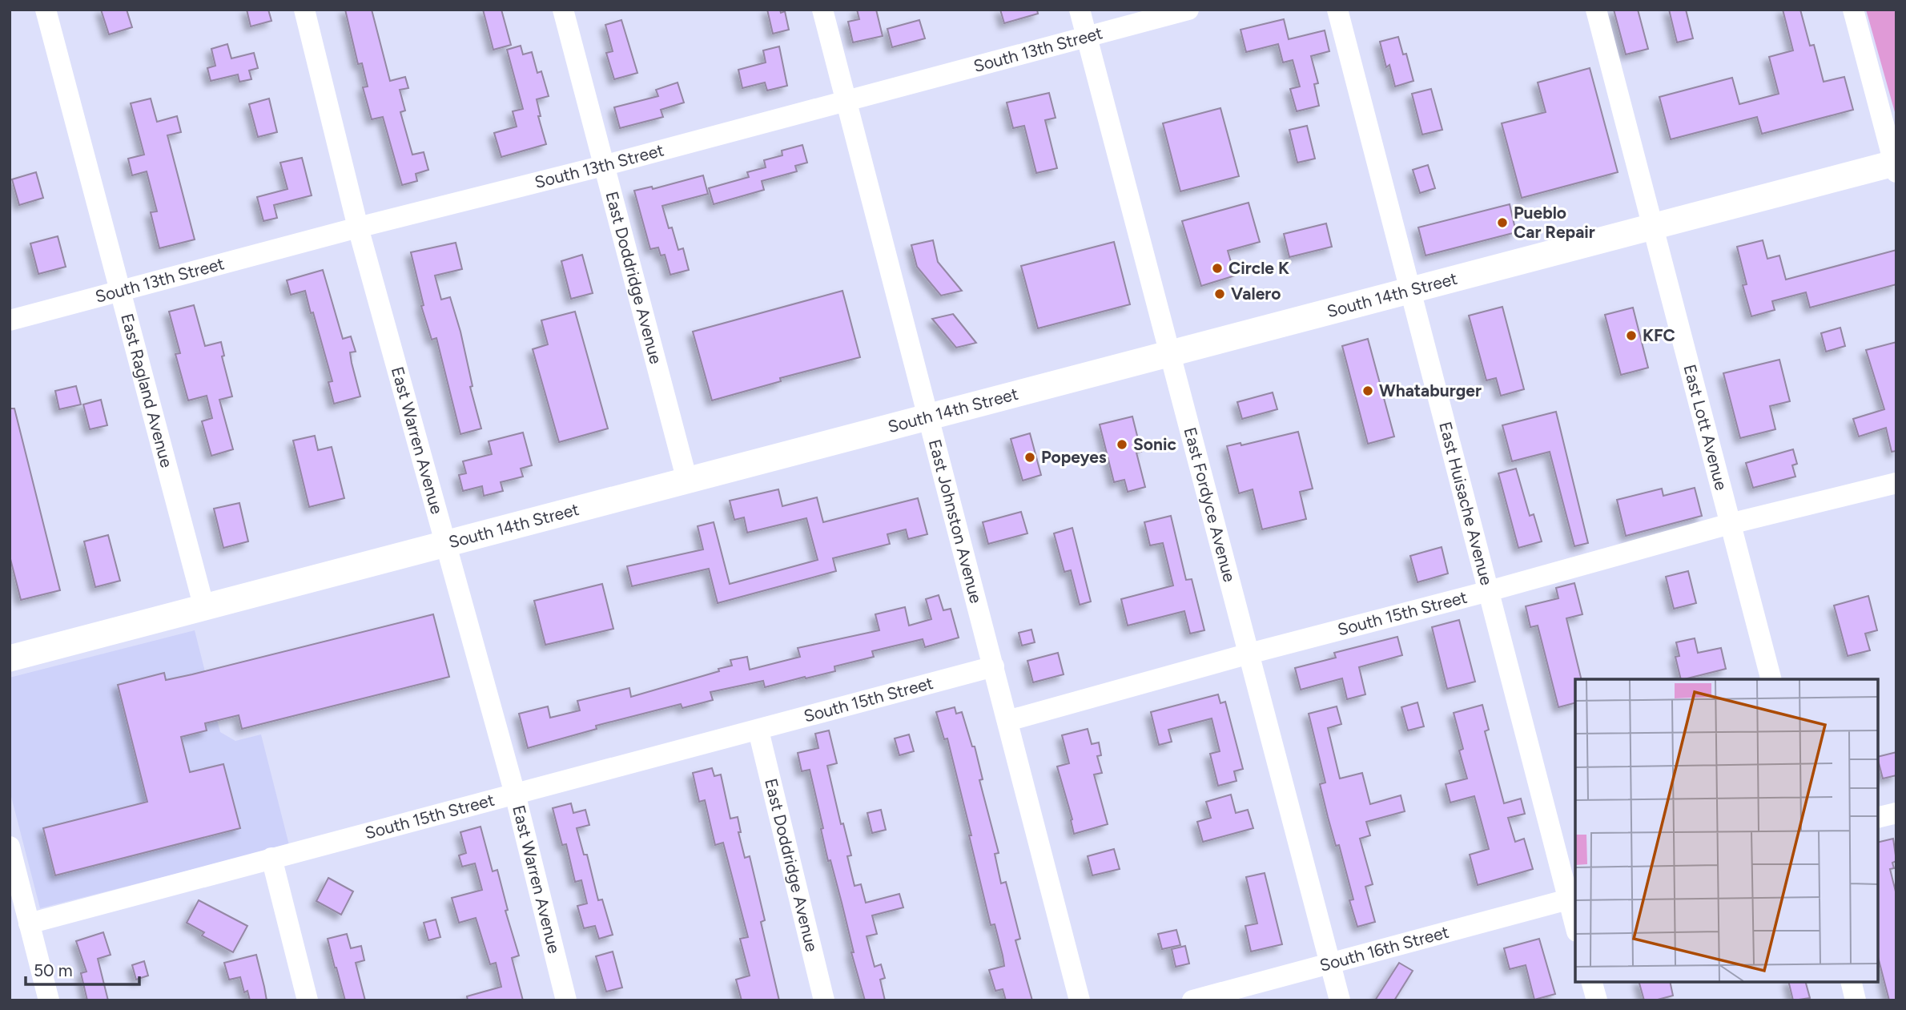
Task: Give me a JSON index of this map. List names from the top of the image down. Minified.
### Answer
{"streets":{"main road":["South 14th Street"],"street":["South 13th Street","East Doddridge Avenue","East Ragland Avenue","East Lott Avenue","East Warren Avenue","East Huisache Avenue","East Fordyce Avenue","East Johnston Avenue","South 15th Street","South 16th Street"]},"crossings":[["South 13th Street","East Doddridge Avenue"],["South 13th Street","East Ragland Avenue"],["South 13th Street","East Warren Avenue"],["South 13th Street","East Fordyce Avenue"],["South 13th Street","East Johnston Avenue"],["East Doddridge Avenue","South 14th Street"],["East Doddridge Avenue","South 15th Street"],["South 14th Street","East Ragland Avenue"],["South 14th Street","East Lott Avenue"],["South 14th Street","East Warren Avenue"],["South 14th Street","East Huisache Avenue"],["South 14th Street","East Fordyce Avenue"],["South 14th Street","East Johnston Avenue"],["East Lott Avenue","South 15th Street"],["East Warren Avenue","South 15th Street"],["East Huisache Avenue","South 15th Street"],["East Huisache Avenue","South 16th Street"],["East Fordyce Avenue","South 15th Street"],["East Fordyce Avenue","South 16th Street"],["East Johnston Avenue","South 15th Street"]],"places":["Pueblo Car Repair","Circle K","Valero","KFC","Whataburger","Sonic","Popeyes"],"scale_bar":"50 m"}
